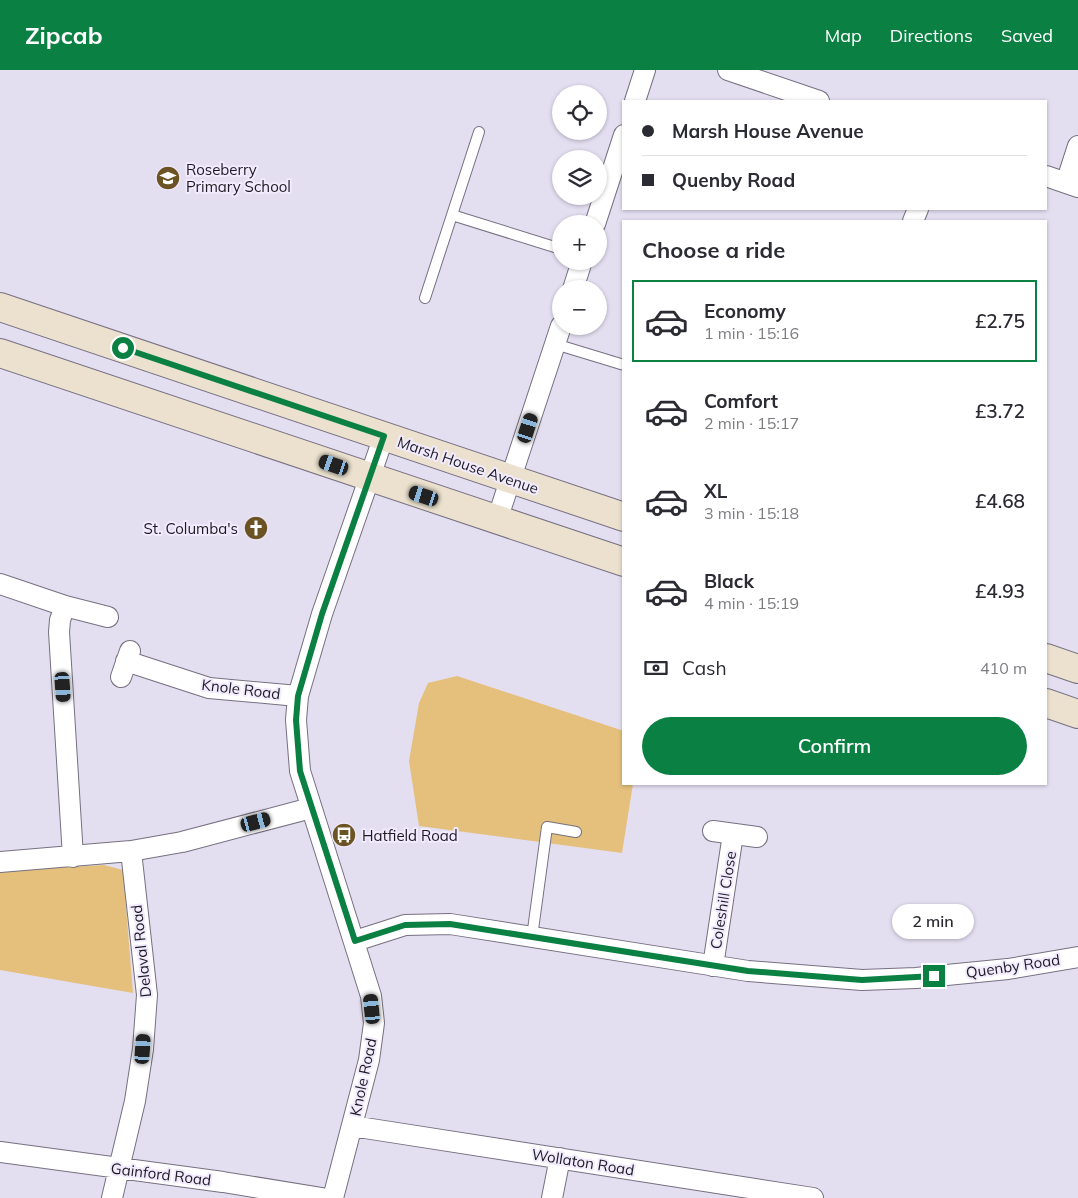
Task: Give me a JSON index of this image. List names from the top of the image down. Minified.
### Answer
{"streets":{"street":["Marsh House Avenue","Knole Road","Coleshill Close","Delaval Road","Quenby Road","Wollaton Road","Gainford Road"]},"crossings":[["Marsh House Avenue","Knole Road"],["Knole Road","Quenby Road"],["Knole Road","Wollaton Road"],["Coleshill Close","Quenby Road"],["Delaval Road","Gainford Road"]],"places":{"school or university":["Roseberry Primary School"],"church":["St. Columba's"],"bus stop":["Hatfield Road"]},"page":{"header":"Zipcab","nav":["Map","Directions","Saved"],"map_buttons":["+","−"],"banner":["Marsh House Avenue","Quenby Road"],"heading":"Choose a ride","list":[{"name":"Economy","note":"1 min · 15:16","value":"£2.75"},{"name":"Comfort","note":"2 min · 15:17","value":"£3.72"},{"name":"XL","note":"3 min · 15:18","value":"£4.68"},{"name":"Black","note":"4 min · 15:19","value":"£4.93"}],"pay":["Cash","410 m"],"buttons":"Confirm","bubble":"2 min"}}
